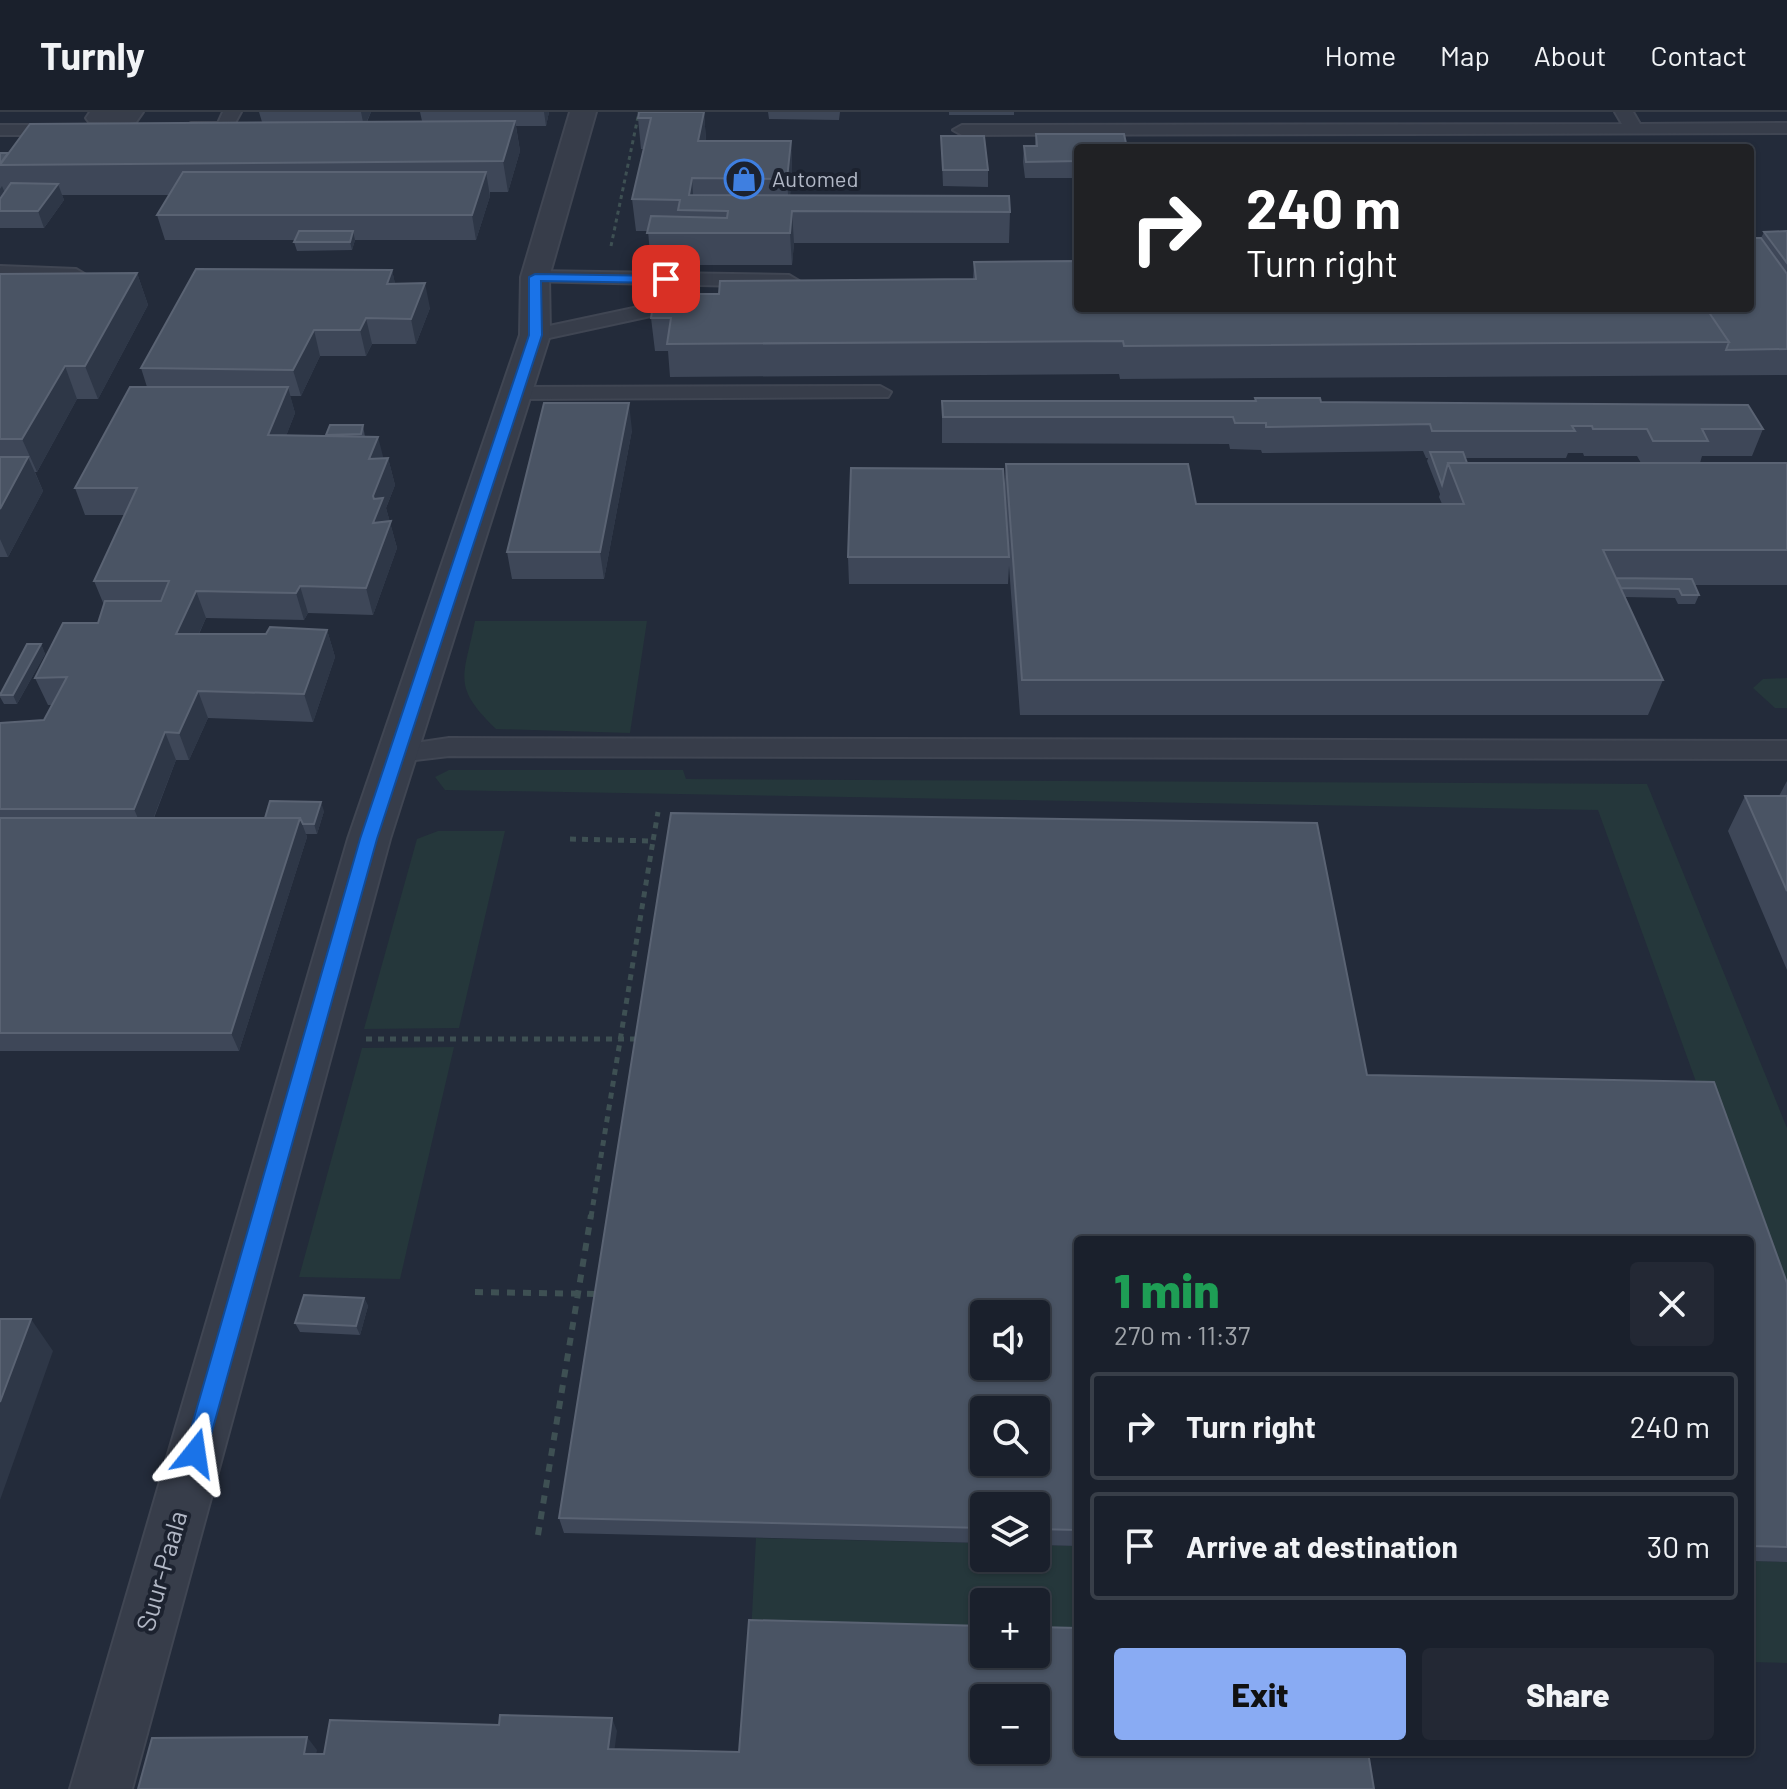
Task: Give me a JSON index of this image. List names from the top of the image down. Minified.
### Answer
{"streets":{"street":["Suur-Paala"]},"places":{"shop":["Automed"]},"page":{"header":"Turnly","nav":["Home","Map","About","Contact"],"turn":["240 m","Turn right"],"heading":["1 min","270 m · 11:37"],"map_buttons":["+","−"],"list":[{"name":"Turn right","value":"240 m"},{"name":"Arrive at destination","value":"30 m"}],"buttons":["Exit","Share"]}}
